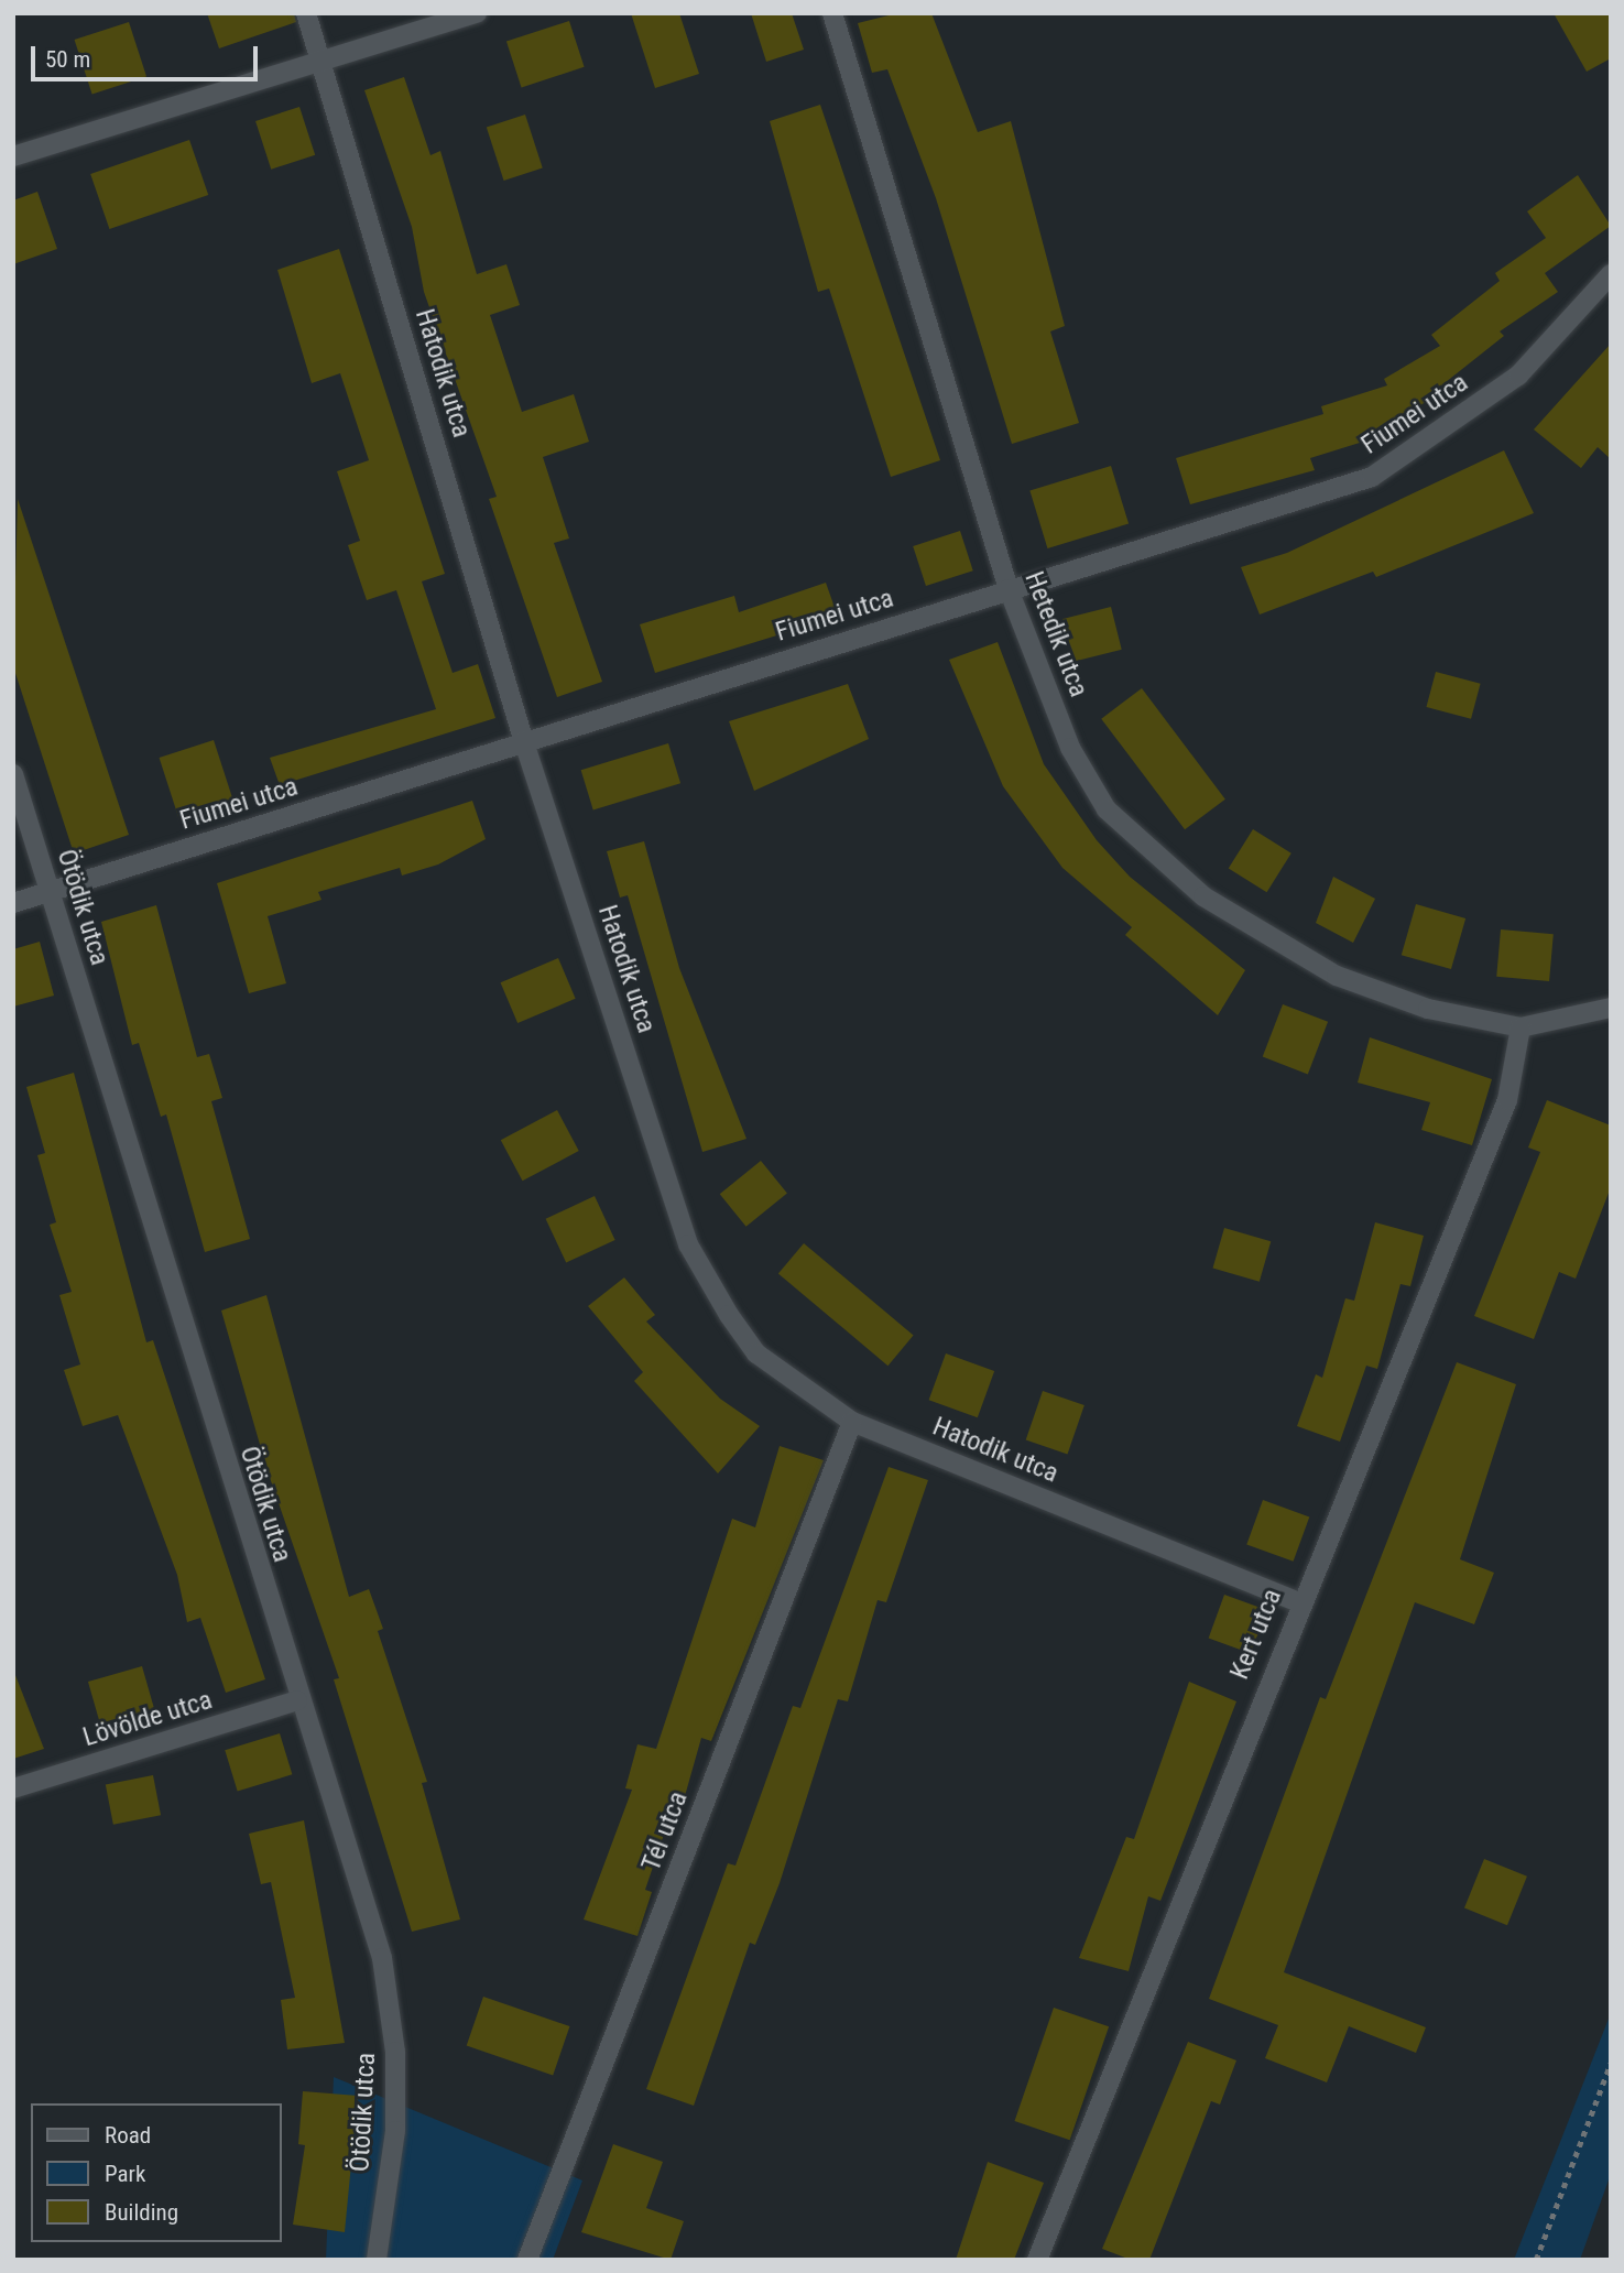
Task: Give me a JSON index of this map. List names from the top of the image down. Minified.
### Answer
{"streets":{"street":["Hatodik utca","Fiumei utca","Hetedik utca","Ötödik utca","Kert utca","Lövölde utca","Tél utca"]},"crossings":[["Hatodik utca","Fiumei utca"],["Hatodik utca","Kert utca"],["Hatodik utca","Tél utca"],["Fiumei utca","Hetedik utca"],["Fiumei utca","Ötödik utca"],["Hetedik utca","Kert utca"],["Ötödik utca","Lövölde utca"]],"legend":["Road","Park","Building"],"scale_bar":"50 m"}
